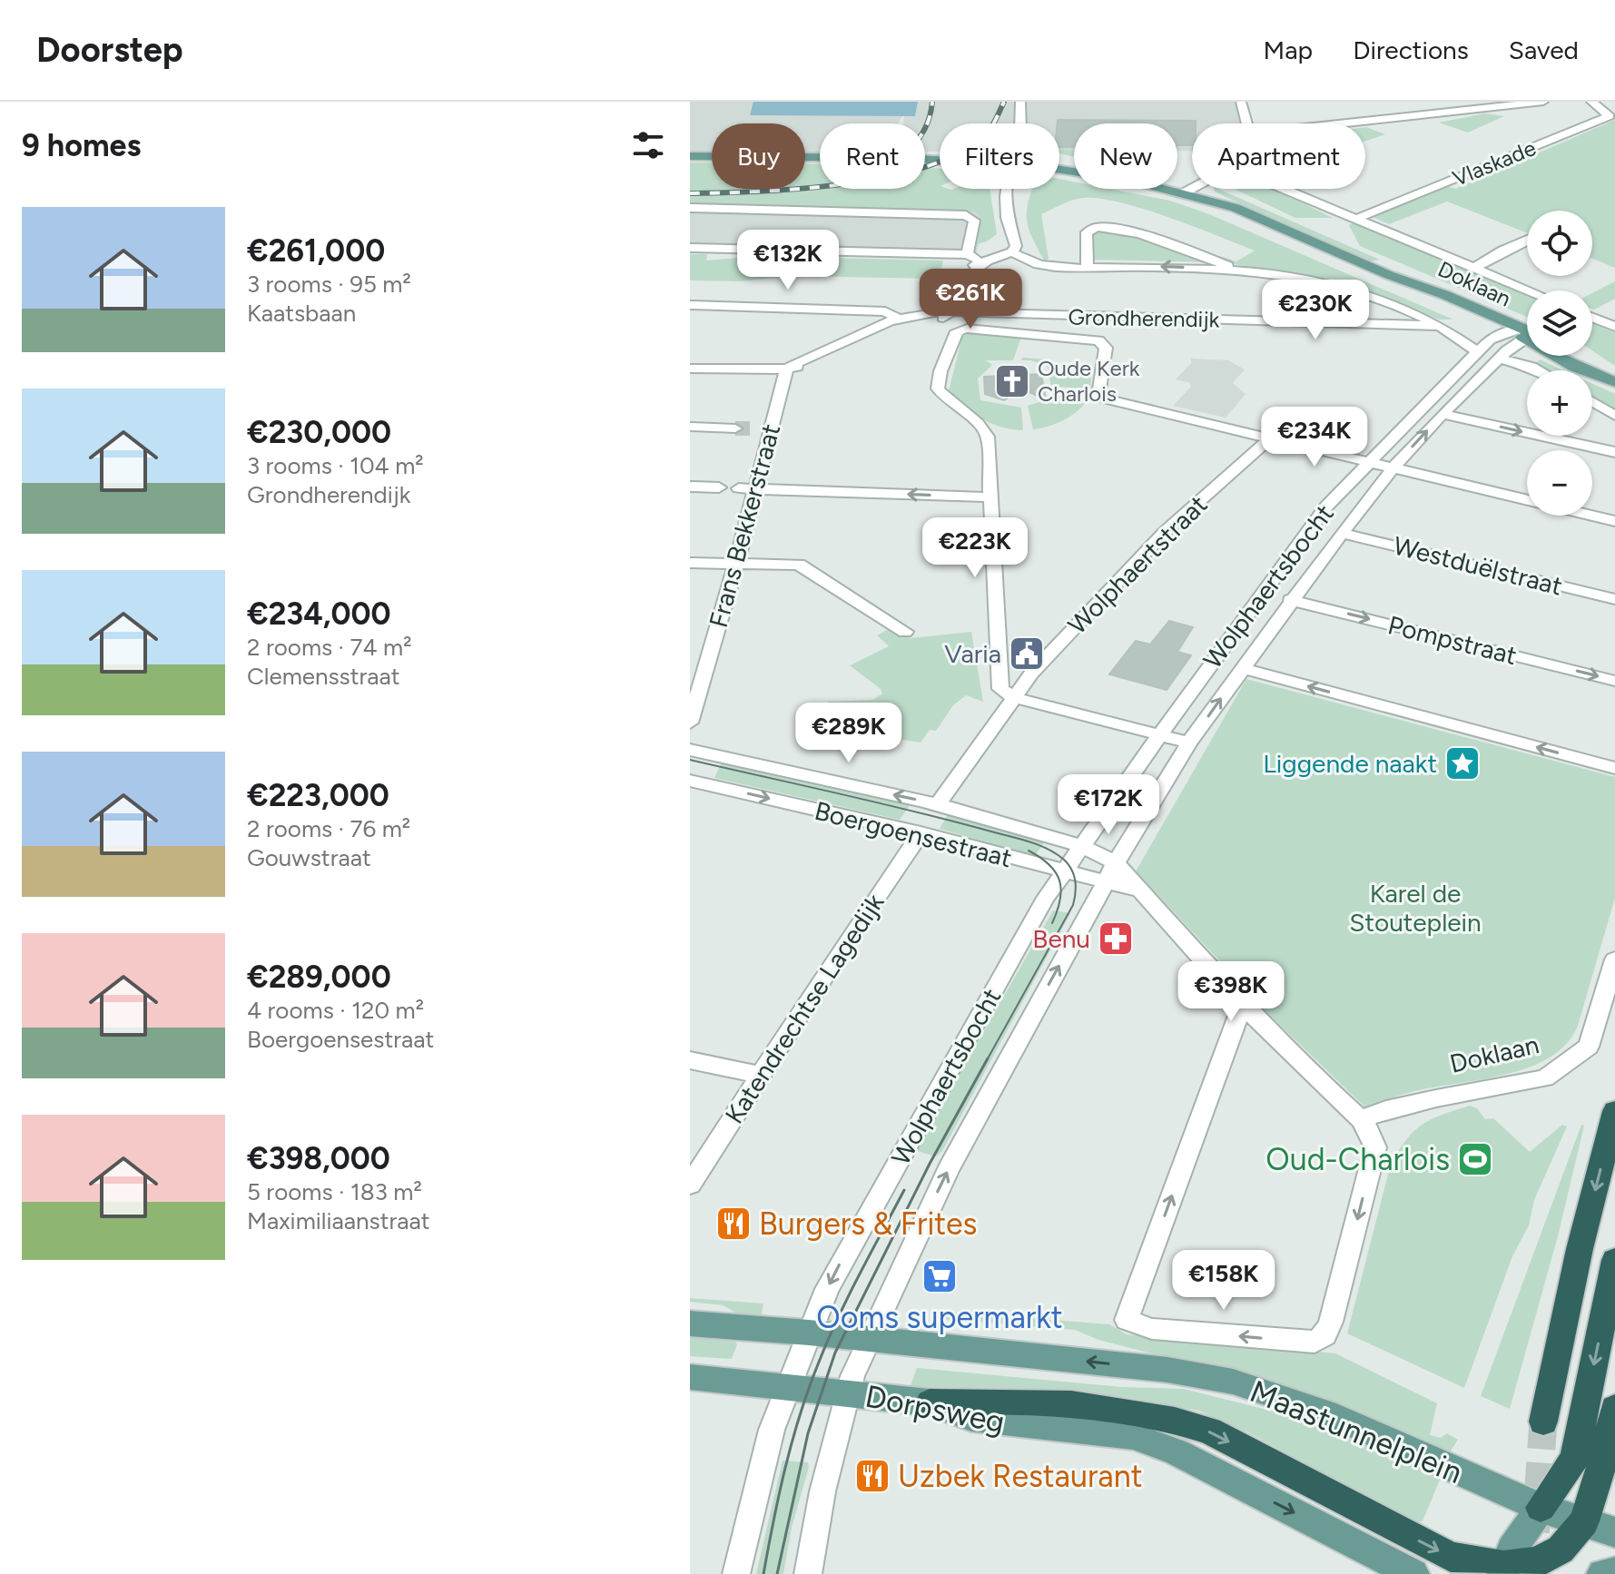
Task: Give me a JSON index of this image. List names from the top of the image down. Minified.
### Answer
{"streets":{"main road":["Doklaan","Dorpsweg","Maastunnelplein"],"street":["Vlaskade","Grondherendijk","Frans Bekkerstraat","Wolphaertstraat","Westduëlstraat","Wolphaertsbocht","Pompstraat","Boergoensestraat","Katendrechtse Lagedijk"]},"crossings":[["Doklaan","Wolphaertsbocht"],["Doklaan","Boergoensestraat"],["Doklaan","Maastunnelplein"],["Westduëlstraat","Wolphaertsbocht"],["Wolphaertsbocht","Pompstraat"],["Wolphaertsbocht","Boergoensestraat"],["Wolphaertsbocht","Dorpsweg"],["Boergoensestraat","Katendrechtse Lagedijk"],["Boergoensestraat","Maastunnelplein"],["Dorpsweg","Maastunnelplein"]],"parks":["Karel de Stouteplein"],"places":{"church":["Oude Kerk Charlois"],"public building":["Varia"],"place":["Liggende naakt"],"pharmacy":["Benu"],"sports":["Oud-Charlois"],"restaurant":["Burgers & Frites","Uzbek Restaurant"],"supermarket":["Ooms supermarkt"]},"page":{"header":"Doorstep","nav":["Map","Directions","Saved"],"heading":"9 homes","chip":["Buy","Rent","Filters","New","Apartment"],"list":[{"name":"€261,000","note":"3 rooms · 95 m² · Kaatsbaan"},{"name":"€230,000","note":"3 rooms · 104 m² · Grondherendijk"},{"name":"€234,000","note":"2 rooms · 74 m² · Clemensstraat"},{"name":"€223,000","note":"2 rooms · 76 m² · Gouwstraat"},{"name":"€289,000","note":"4 rooms · 120 m² · Boergoensestraat"},{"name":"€398,000","note":"5 rooms · 183 m² · Maximiliaanstraat"}],"map_buttons":["+","−"],"price":["€132K","€261K","€230K","€234K","€223K","€289K","€172K","€398K","€158K"]}}
